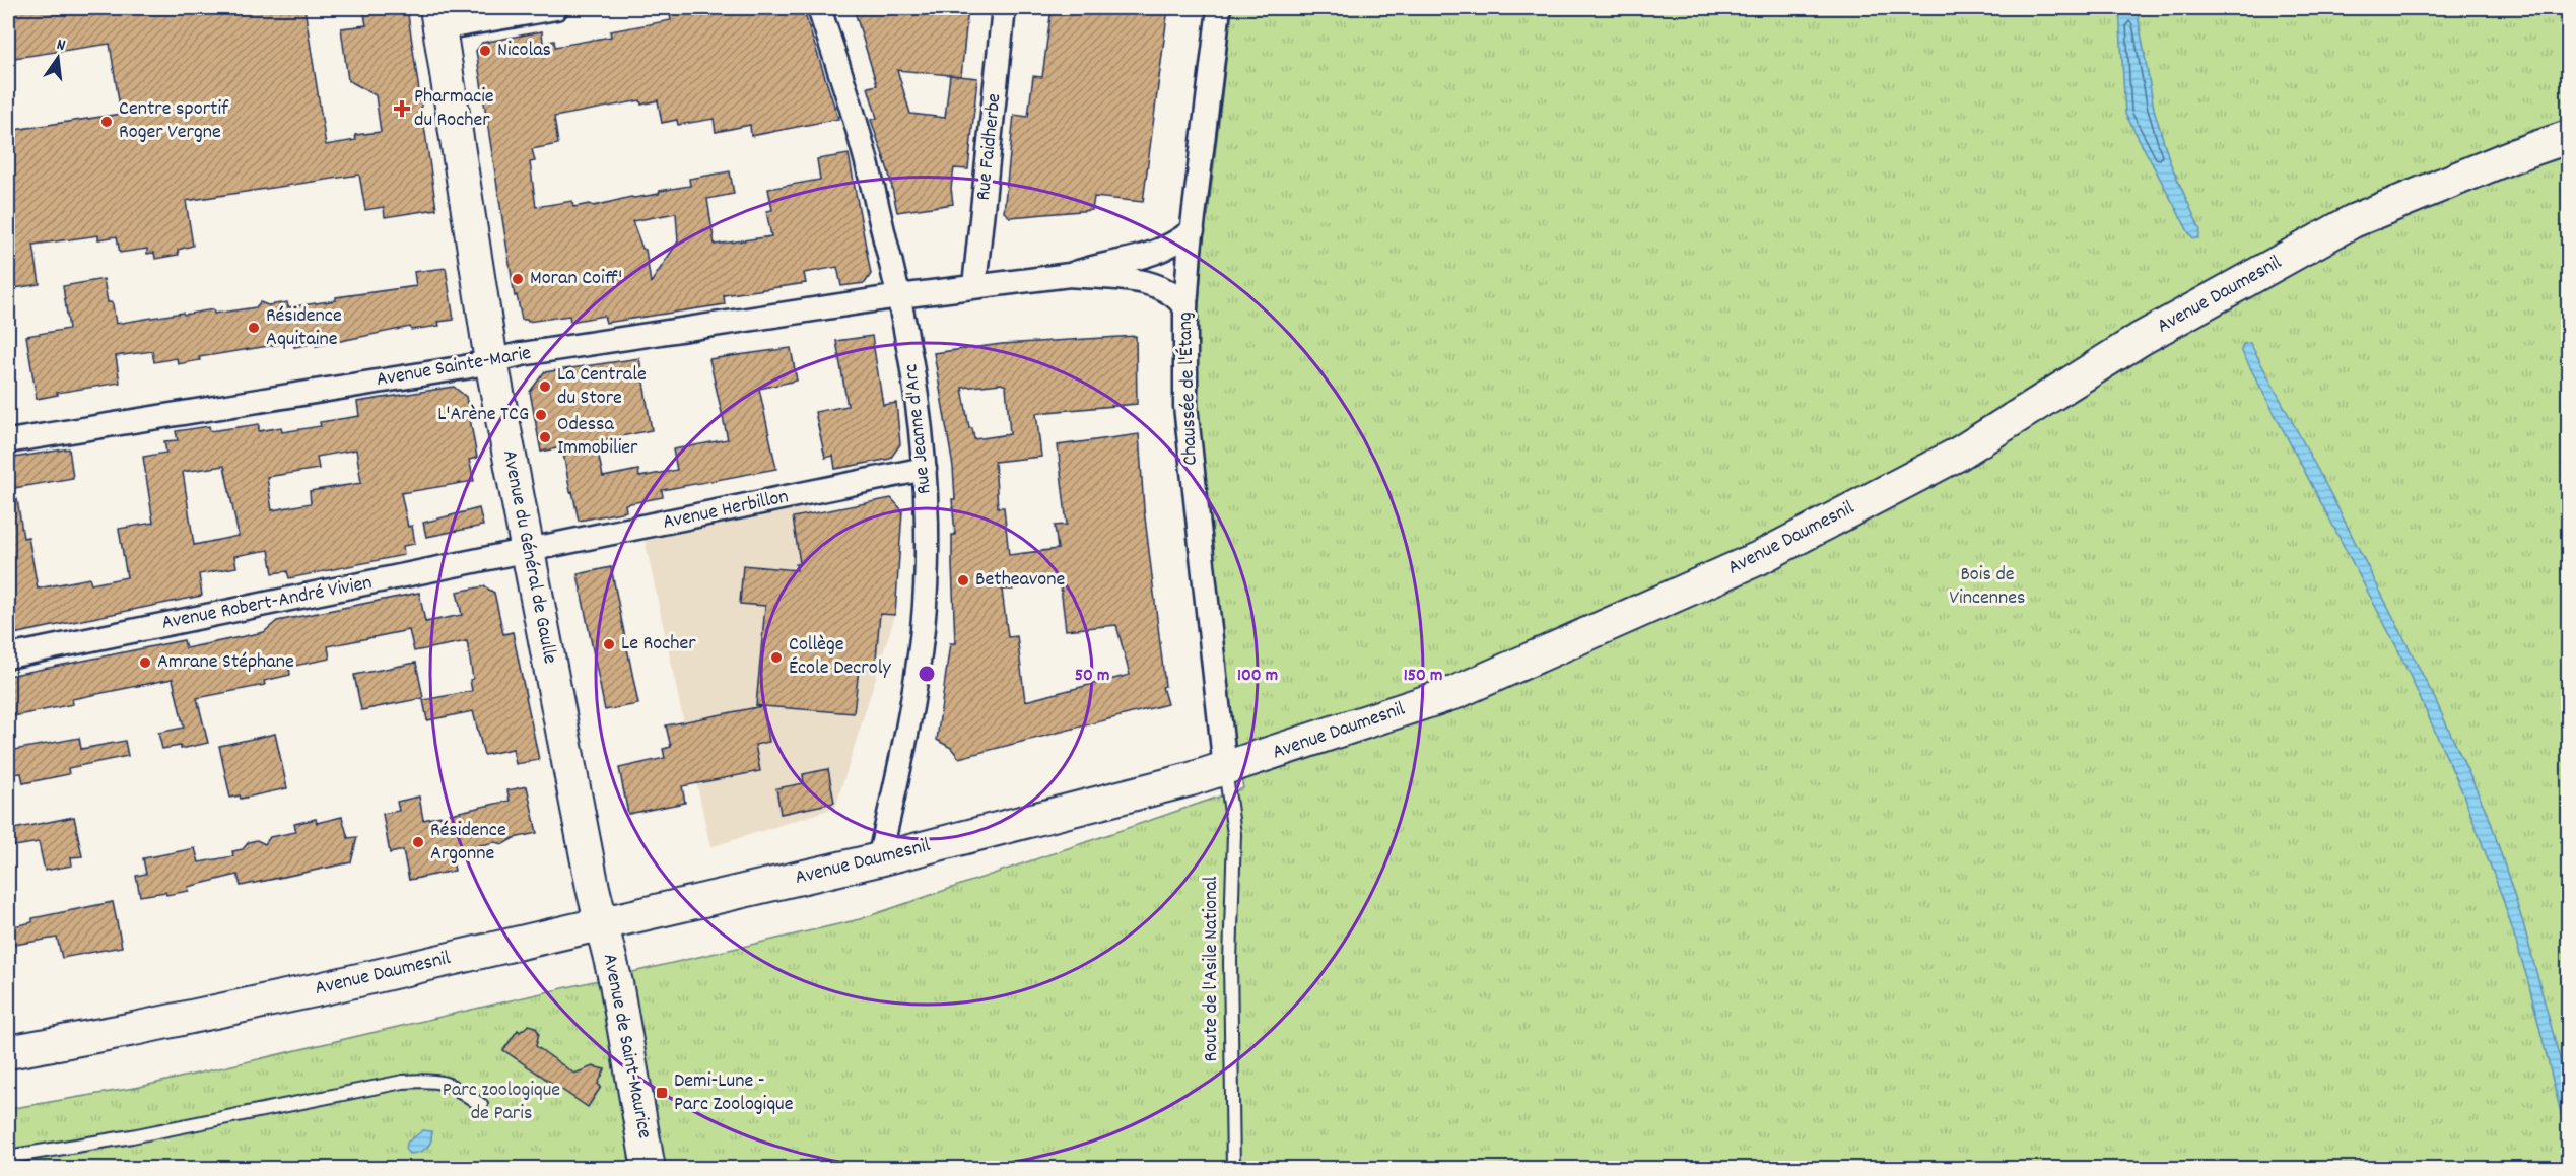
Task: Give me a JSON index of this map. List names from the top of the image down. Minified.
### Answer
{"streets":{"street":["Rue Faidherbe","Avenue Daumesnil","Avenue Sainte-Marie","Chaussée de l'Étang","Rue Jeanne d'Arc","Avenue Herbillon","Avenue du Général de Gaulle","Avenue Robert-André Vivien","Avenue de Saint-Maurice"],"lane":["Route de l'Asile National"]},"crossings":[["Rue Faidherbe","Avenue Sainte-Marie"],["Avenue Daumesnil","Chaussée de l'Étang"],["Avenue Daumesnil","Rue Jeanne d'Arc"],["Avenue Daumesnil","Avenue du Général de Gaulle"],["Avenue Daumesnil","Route de l'Asile National"],["Avenue Daumesnil","Avenue de Saint-Maurice"],["Avenue Sainte-Marie","Rue Jeanne d'Arc"],["Avenue Sainte-Marie","Avenue du Général de Gaulle"],["Chaussée de l'Étang","Route de l'Asile National"],["Rue Jeanne d'Arc","Avenue Herbillon"],["Avenue Herbillon","Avenue du Général de Gaulle"],["Avenue Herbillon","Avenue Robert-André Vivien"],["Avenue du Général de Gaulle","Avenue Robert-André Vivien"],["Avenue du Général de Gaulle","Avenue de Saint-Maurice"]],"parks":["Bois de Vincennes","Parc zoologique de Paris"],"places":{"other":["Nicolas","Centre sportif Roger Vergne","Moran Coiff'","Résidence Aquitaine","La Centrale du Store","L'Arène TCG","Odessa Immobilier","Betheavone","Le Rocher","Collège École Decroly","Amrane Stéphane","Résidence Argonne"],"health":["Pharmacie du Rocher"],"transit":["Demi-Lune - Parc Zoologique"]},"north":"top","rings":["50 m","100 m","150 m"]}
